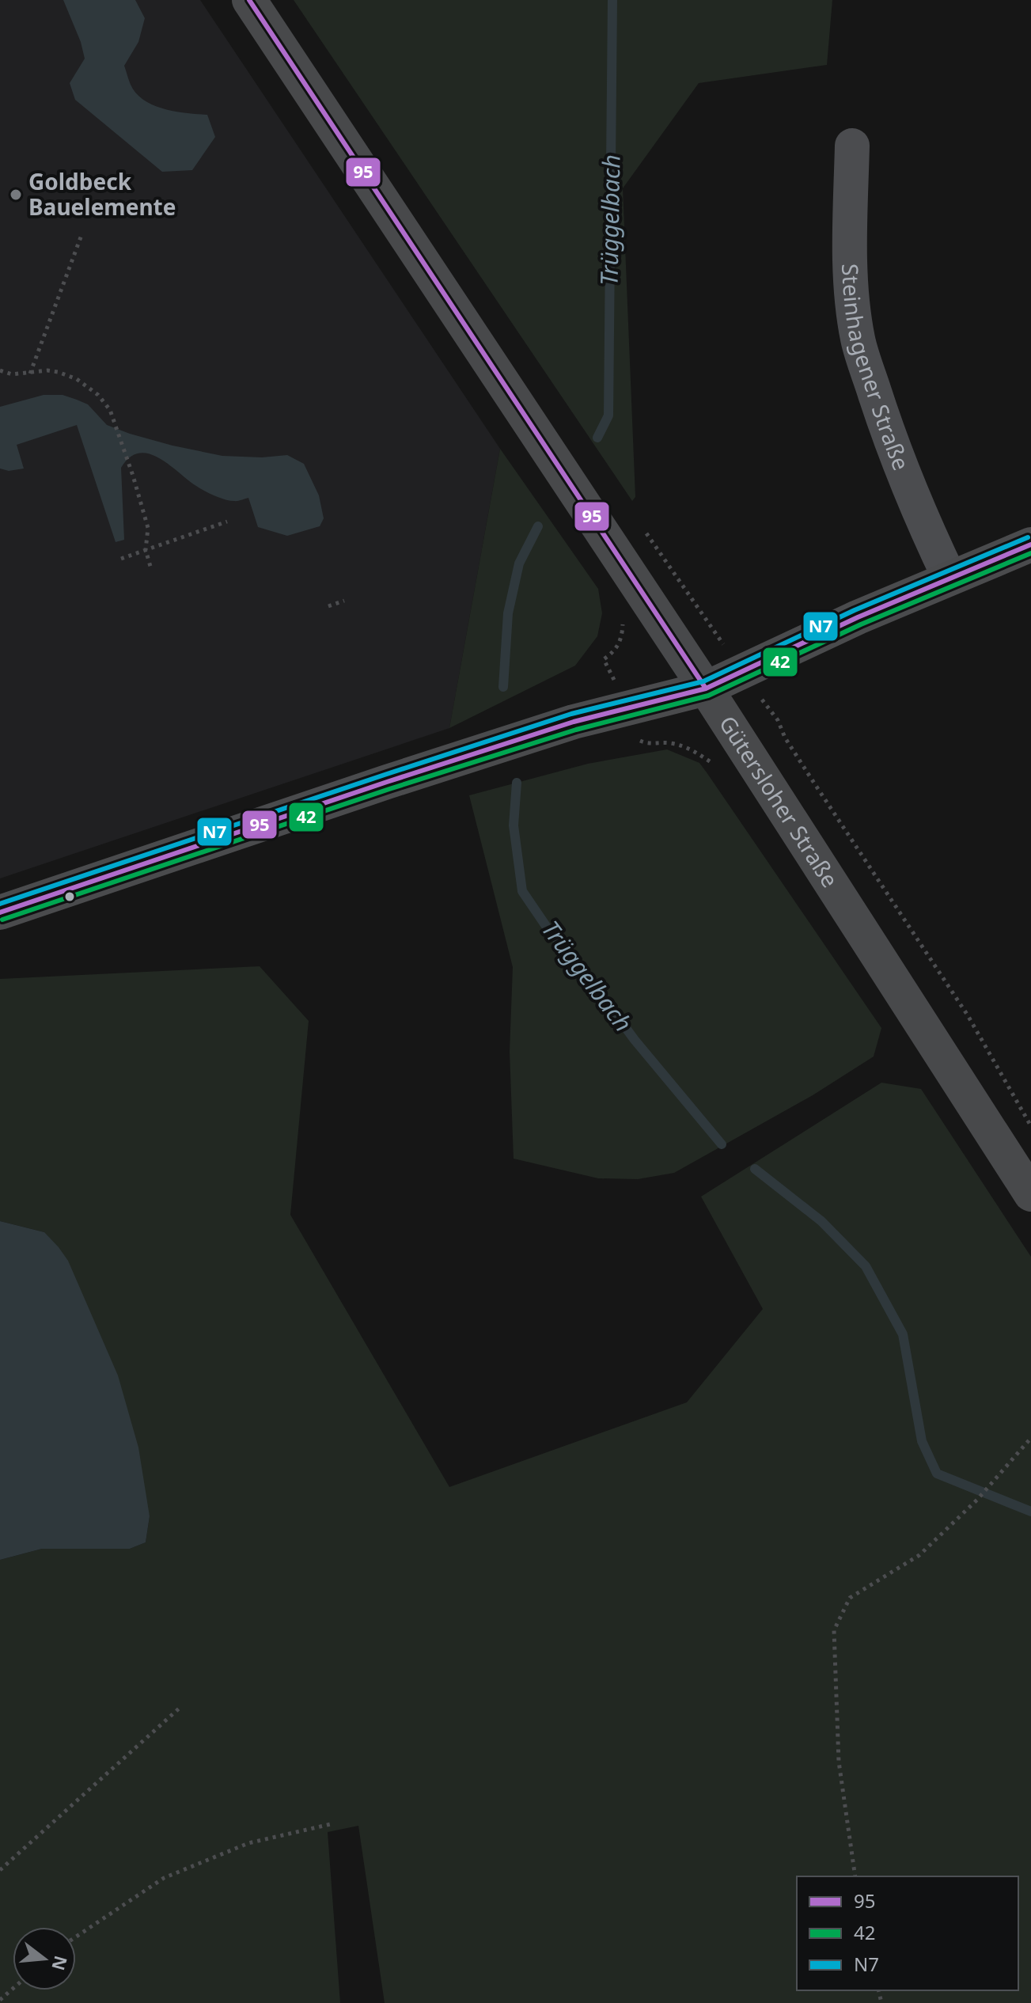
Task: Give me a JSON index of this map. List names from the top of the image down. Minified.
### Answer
{"streets":{"main road":["Gütersloher Straße"],"street":["Steinhagener Straße"]},"water":["Trüggelbach"],"places":["Goldbeck Bauelemente"],"lines":["transit line 95","transit line N7","transit line 42"],"legend":["95","42","N7"],"north":"right"}
